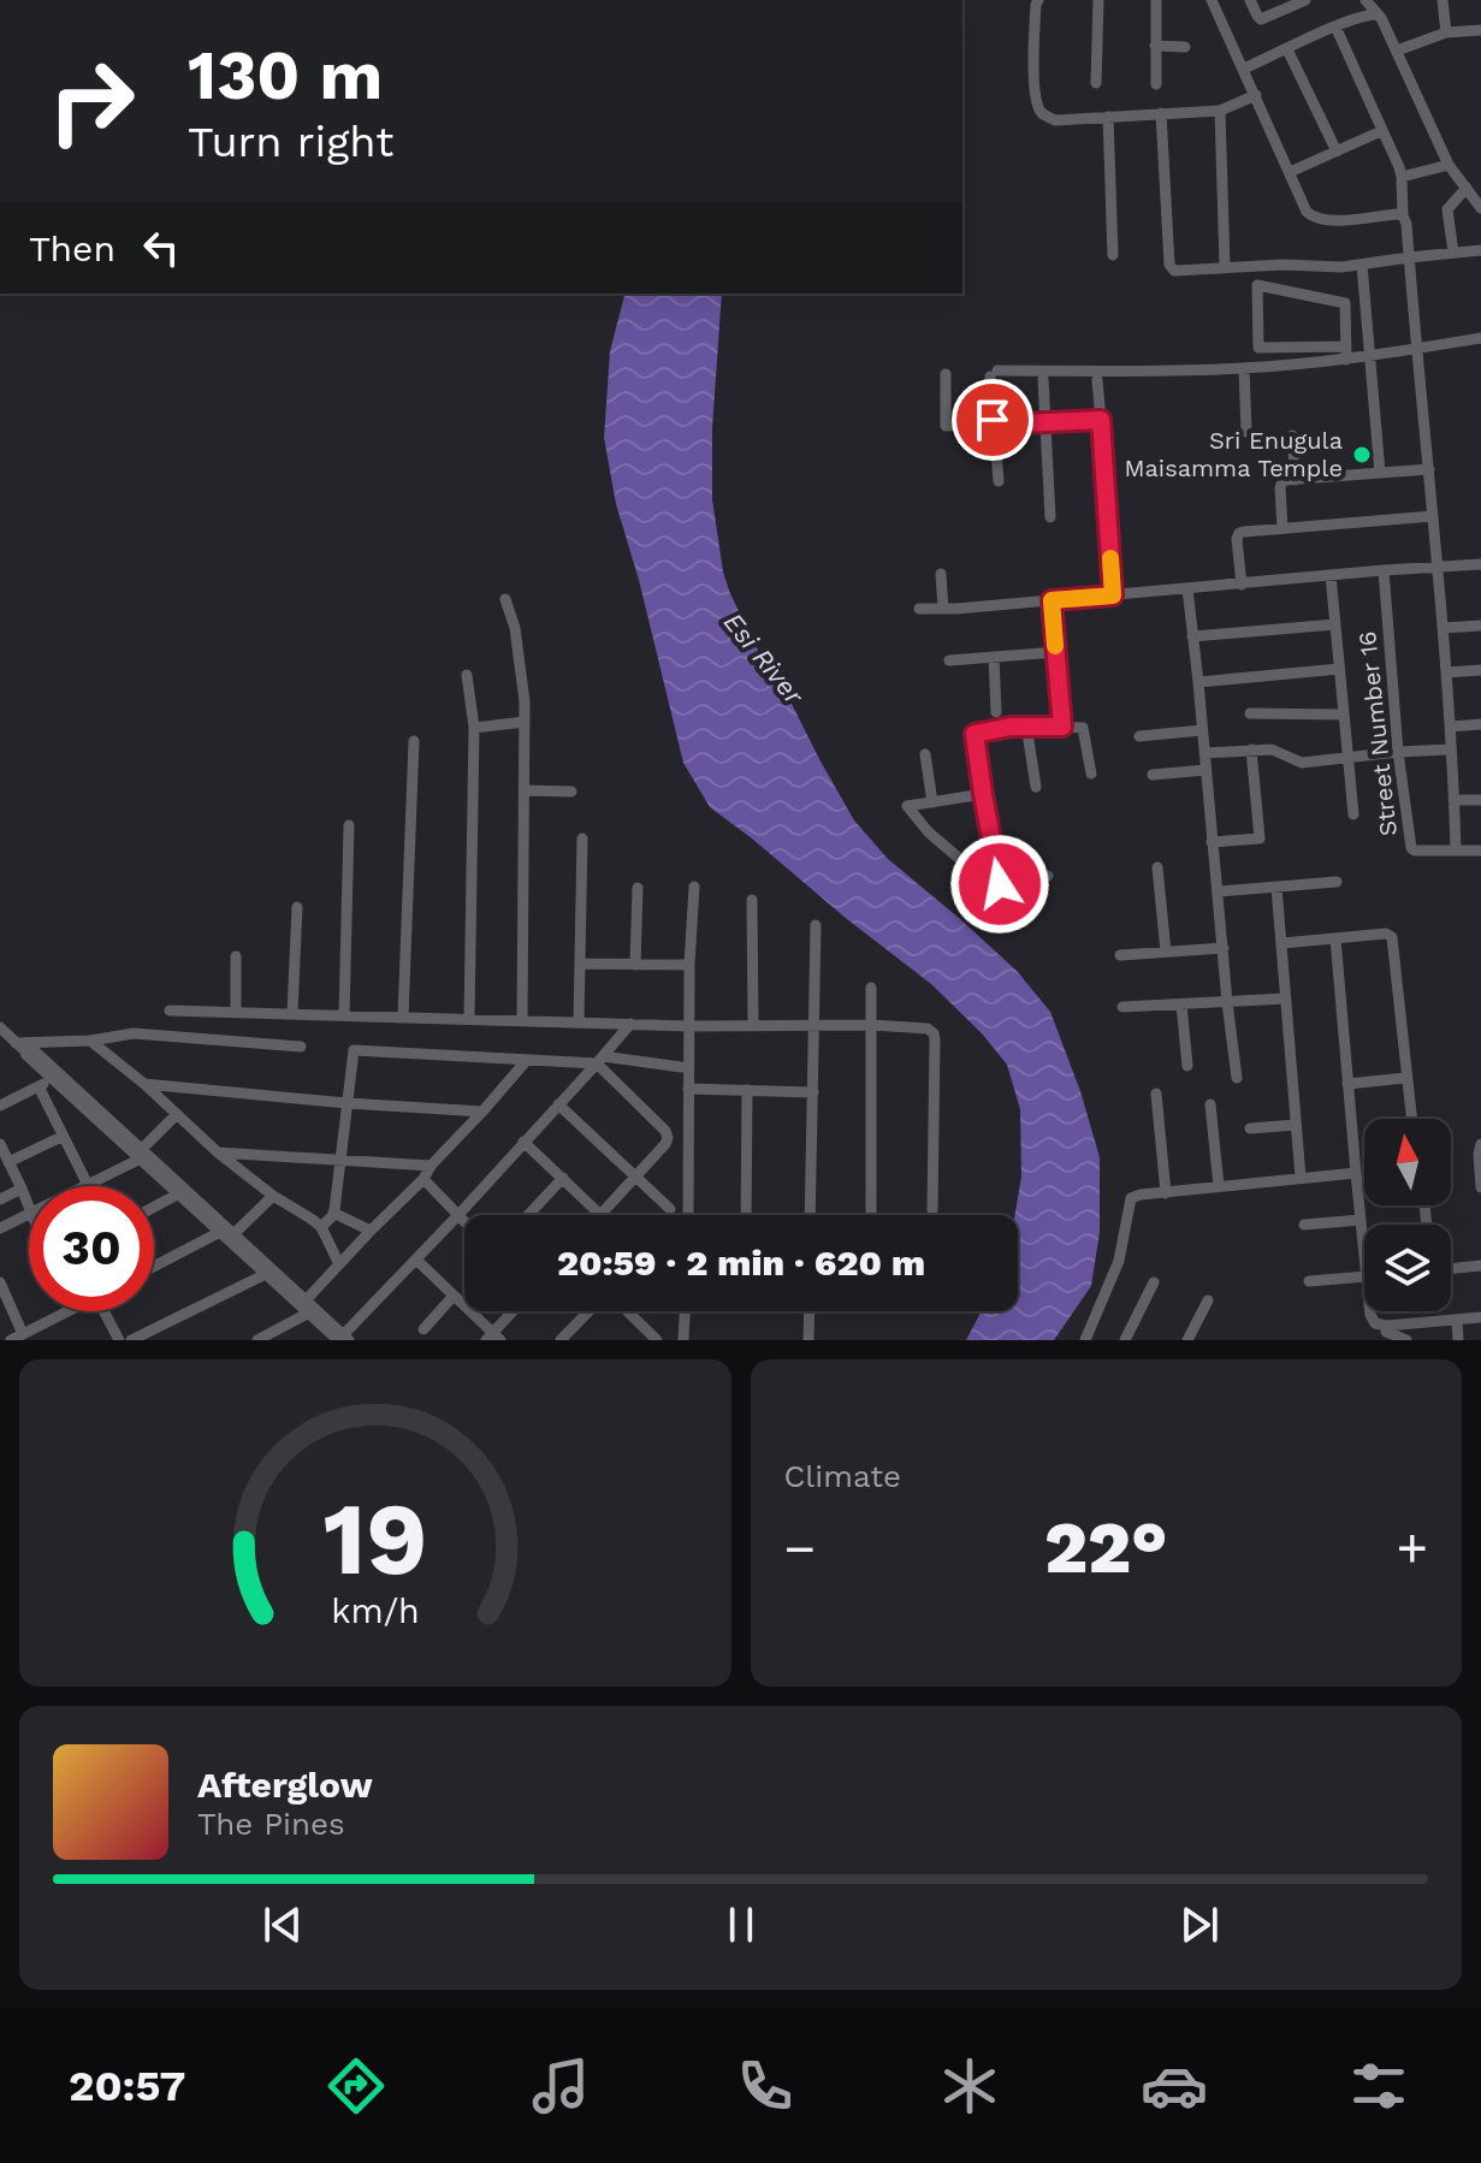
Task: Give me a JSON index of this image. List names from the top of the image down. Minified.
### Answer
{"streets":{"street":["Street Number 16"]},"water":["Esi River"],"places":["Sri Enugula Maisamma Temple"],"north":"top","page":{"turn":["130 m","Turn right"],"then":"Then","limit":"30","trip":"20:59 · 2 min · 620 m","tile":"Climate","heat":["−","22°","+"],"song":["Afterglow","The Pines"],"tabs":"20:57","gauge":["19","km/h"]}}
